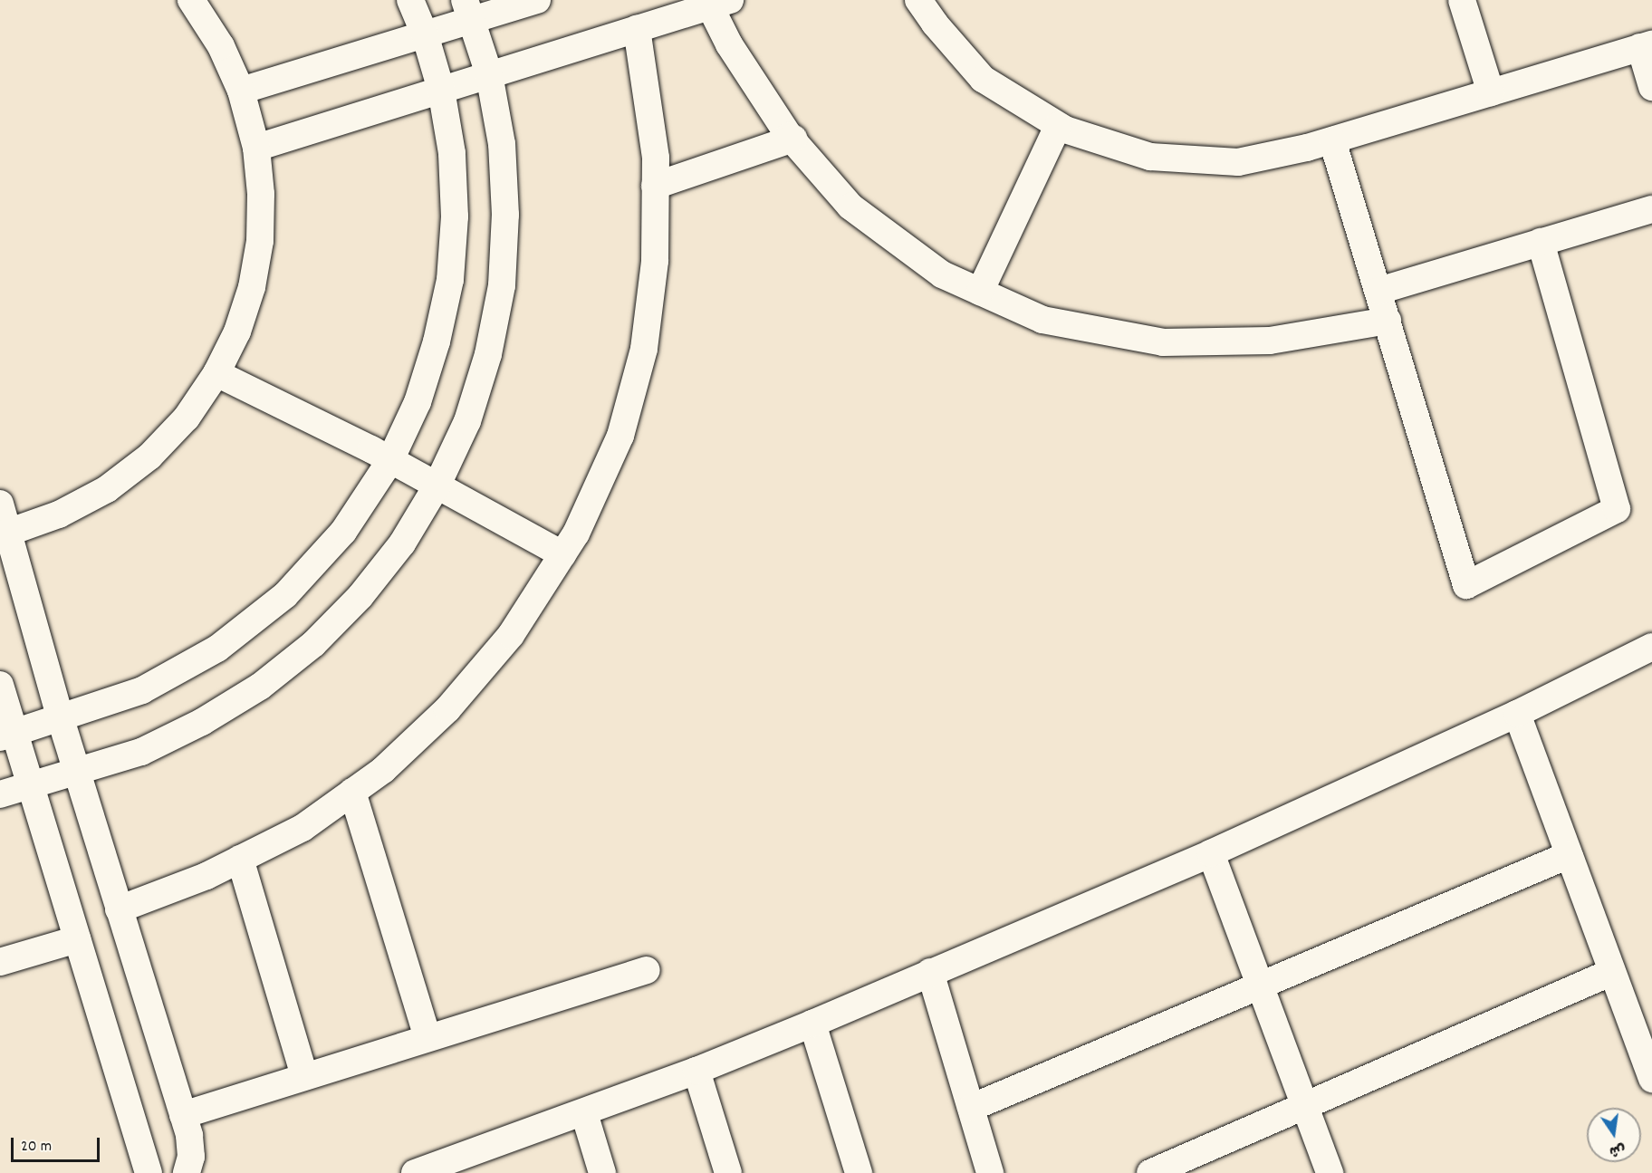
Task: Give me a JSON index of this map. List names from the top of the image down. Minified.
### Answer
{"scale_bar":"20 m","north":"bottom"}
